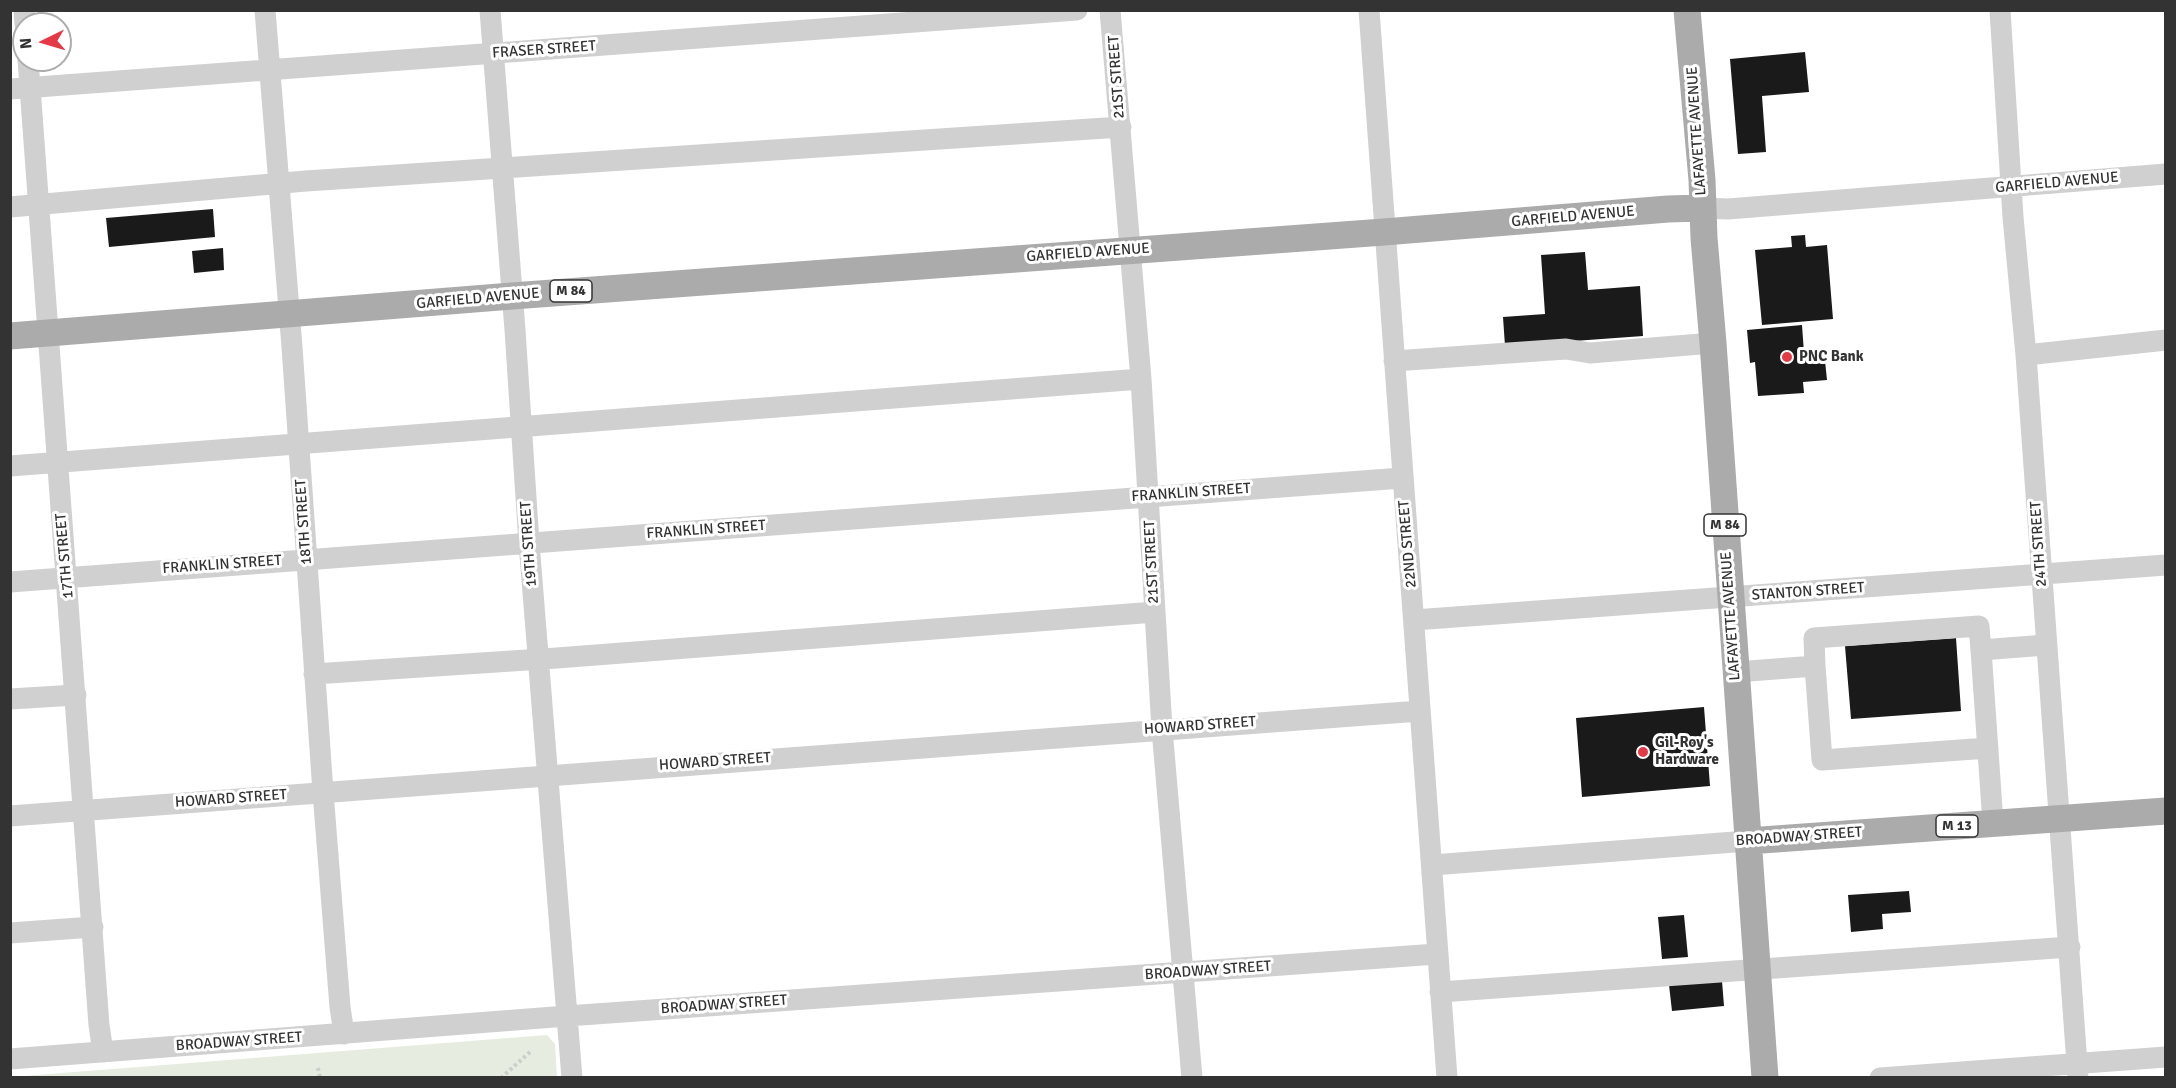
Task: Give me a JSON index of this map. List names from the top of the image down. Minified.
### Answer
{"streets":{"main road":["LAFAYETTE AVENUE","GARFIELD AVENUE","M 84","M 13","BROADWAY STREET"],"street":["FRASER STREET","21ST STREET","FRANKLIN STREET","18TH STREET","19TH STREET","22ND STREET","24TH STREET","17TH STREET","STANTON STREET","HOWARD STREET"]},"crossings":[["FRASER STREET","18TH STREET"],["FRASER STREET","19TH STREET"],["FRASER STREET","17TH STREET"],["21ST STREET","GARFIELD AVENUE"],["21ST STREET","FRANKLIN STREET"],["21ST STREET","HOWARD STREET"],["21ST STREET","BROADWAY STREET"],["LAFAYETTE AVENUE","GARFIELD AVENUE"],["LAFAYETTE AVENUE","STANTON STREET"],["LAFAYETTE AVENUE","BROADWAY STREET"],["GARFIELD AVENUE","18TH STREET"],["GARFIELD AVENUE","19TH STREET"],["GARFIELD AVENUE","22ND STREET"],["GARFIELD AVENUE","24TH STREET"],["GARFIELD AVENUE","17TH STREET"],["FRANKLIN STREET","18TH STREET"],["FRANKLIN STREET","19TH STREET"],["FRANKLIN STREET","22ND STREET"],["FRANKLIN STREET","17TH STREET"],["18TH STREET","HOWARD STREET"],["18TH STREET","BROADWAY STREET"],["19TH STREET","HOWARD STREET"],["19TH STREET","BROADWAY STREET"],["22ND STREET","STANTON STREET"],["22ND STREET","HOWARD STREET"],["22ND STREET","BROADWAY STREET"],["24TH STREET","STANTON STREET"],["24TH STREET","BROADWAY STREET"],["17TH STREET","HOWARD STREET"],["17TH STREET","BROADWAY STREET"]],"places":["PNC Bank","Gil-Roy's Hardware"],"north":"left"}
